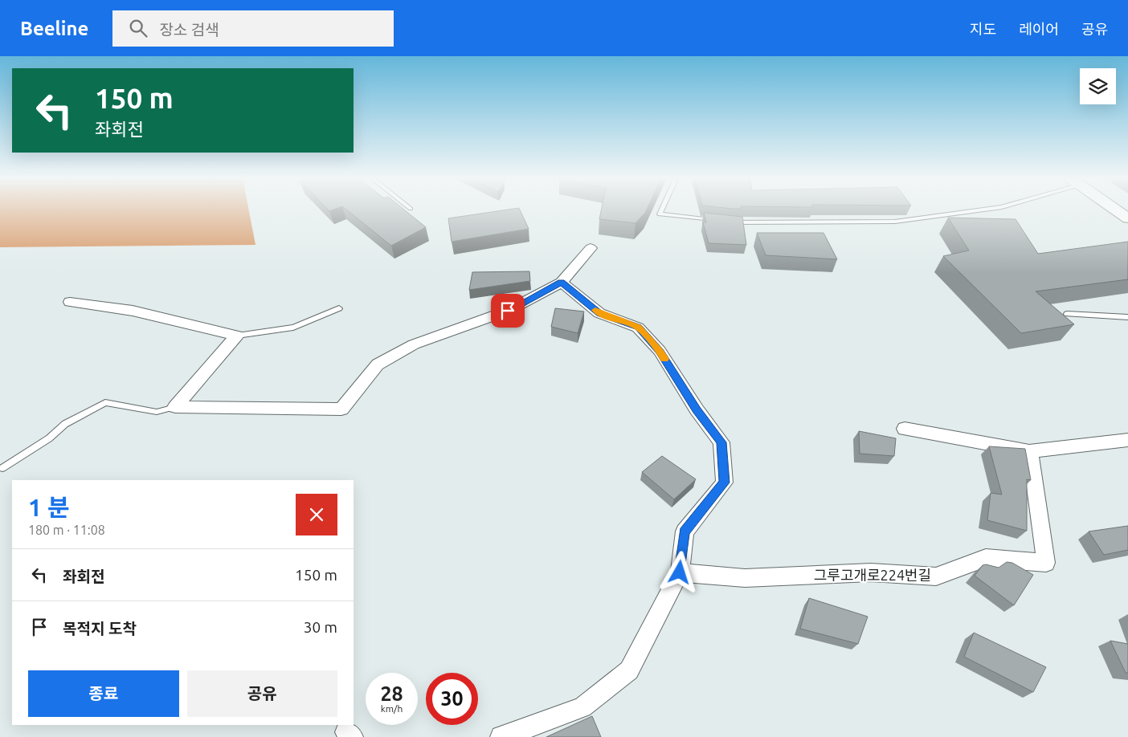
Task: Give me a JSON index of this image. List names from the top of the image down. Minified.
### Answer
{"streets":{"street":["그루고개로224번길"]},"page":{"header":"Beeline","search":"장소 검색","nav":["지도","레이어","공유"],"turn":["150 m","좌회전"],"heading":["1 분","180 m · 11:08"],"list":[{"name":"좌회전","value":"150 m"},{"name":"목적지 도착","value":"30 m"}],"buttons":["종료","공유"],"speed":"28 km/h","limit":"30"}}
